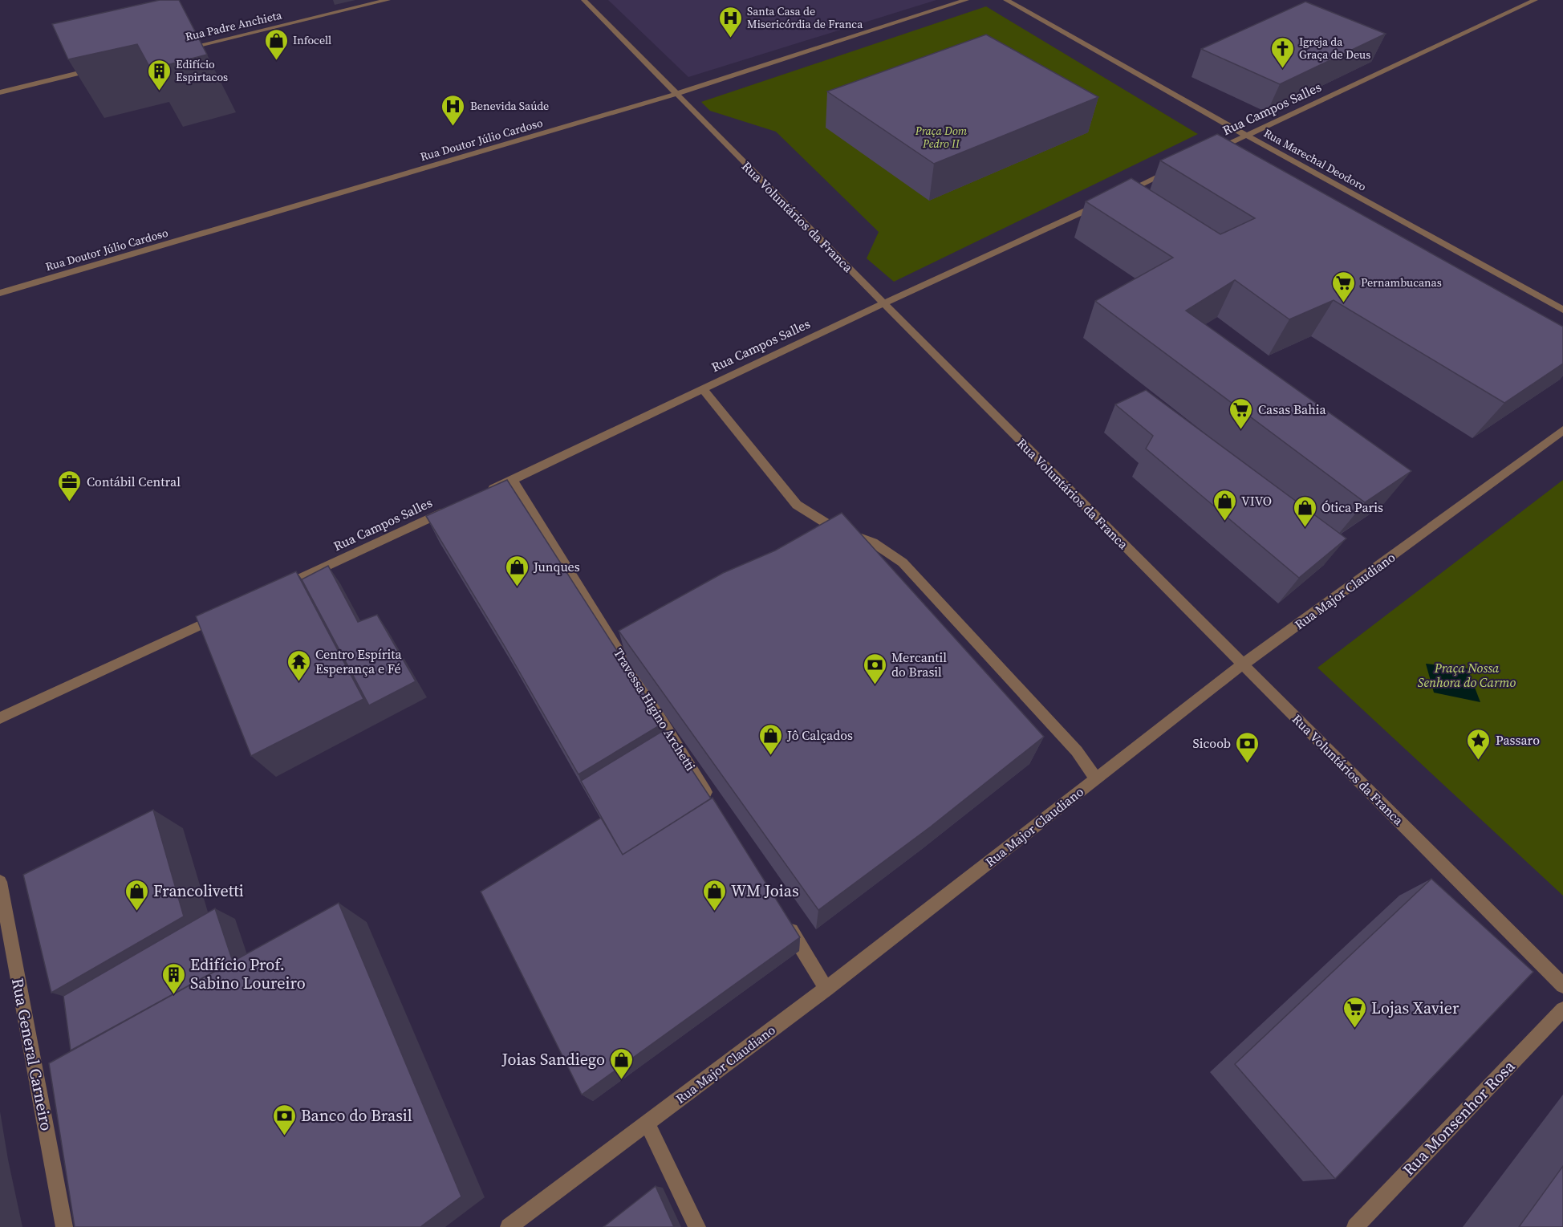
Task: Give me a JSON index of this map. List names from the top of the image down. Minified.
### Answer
{"streets":{"street":["Rua Padre Anchieta","Rua Campos Salles","Rua Doutor Júlio Cardoso","Rua Marechal Deodoro","Rua Voluntários da Franca","Rua Major Claudiano","Travessa Higino Archetti","Rua General Carneiro","Rua Monsenhor Rosa"]},"crossings":[["Rua Campos Salles","Rua Marechal Deodoro"],["Rua Campos Salles","Rua Voluntários da Franca"],["Rua Campos Salles","Travessa Higino Archetti"],["Rua Doutor Júlio Cardoso","Rua Voluntários da Franca"],["Rua Voluntários da Franca","Rua Major Claudiano"]],"parks":["Praça Dom Pedro II","Praça Nossa Senhora do Carmo"],"places":{"hospital":["Santa Casa de Misericórdia de Franca","Benevida Saúde"],"shop":["Infocell","VIVO","Ótica Paris","Junques","Jô Calçados","Francolivetti","WM Joias","Joias Sandiego"],"church":["Igreja da Graça de Deus"],"building":["Edifício Espirtacos","Edifício Prof. Sabino Loureiro"],"supermarket":["Pernambucanas","Casas Bahia","Lojas Xavier"],"office":["Contábil Central"],"temple":["Centro Espírita Esperança e Fé"],"bank":["Mercantil do Brasil","Sicoob","Banco do Brasil"],"place":["Passaro"]}}
